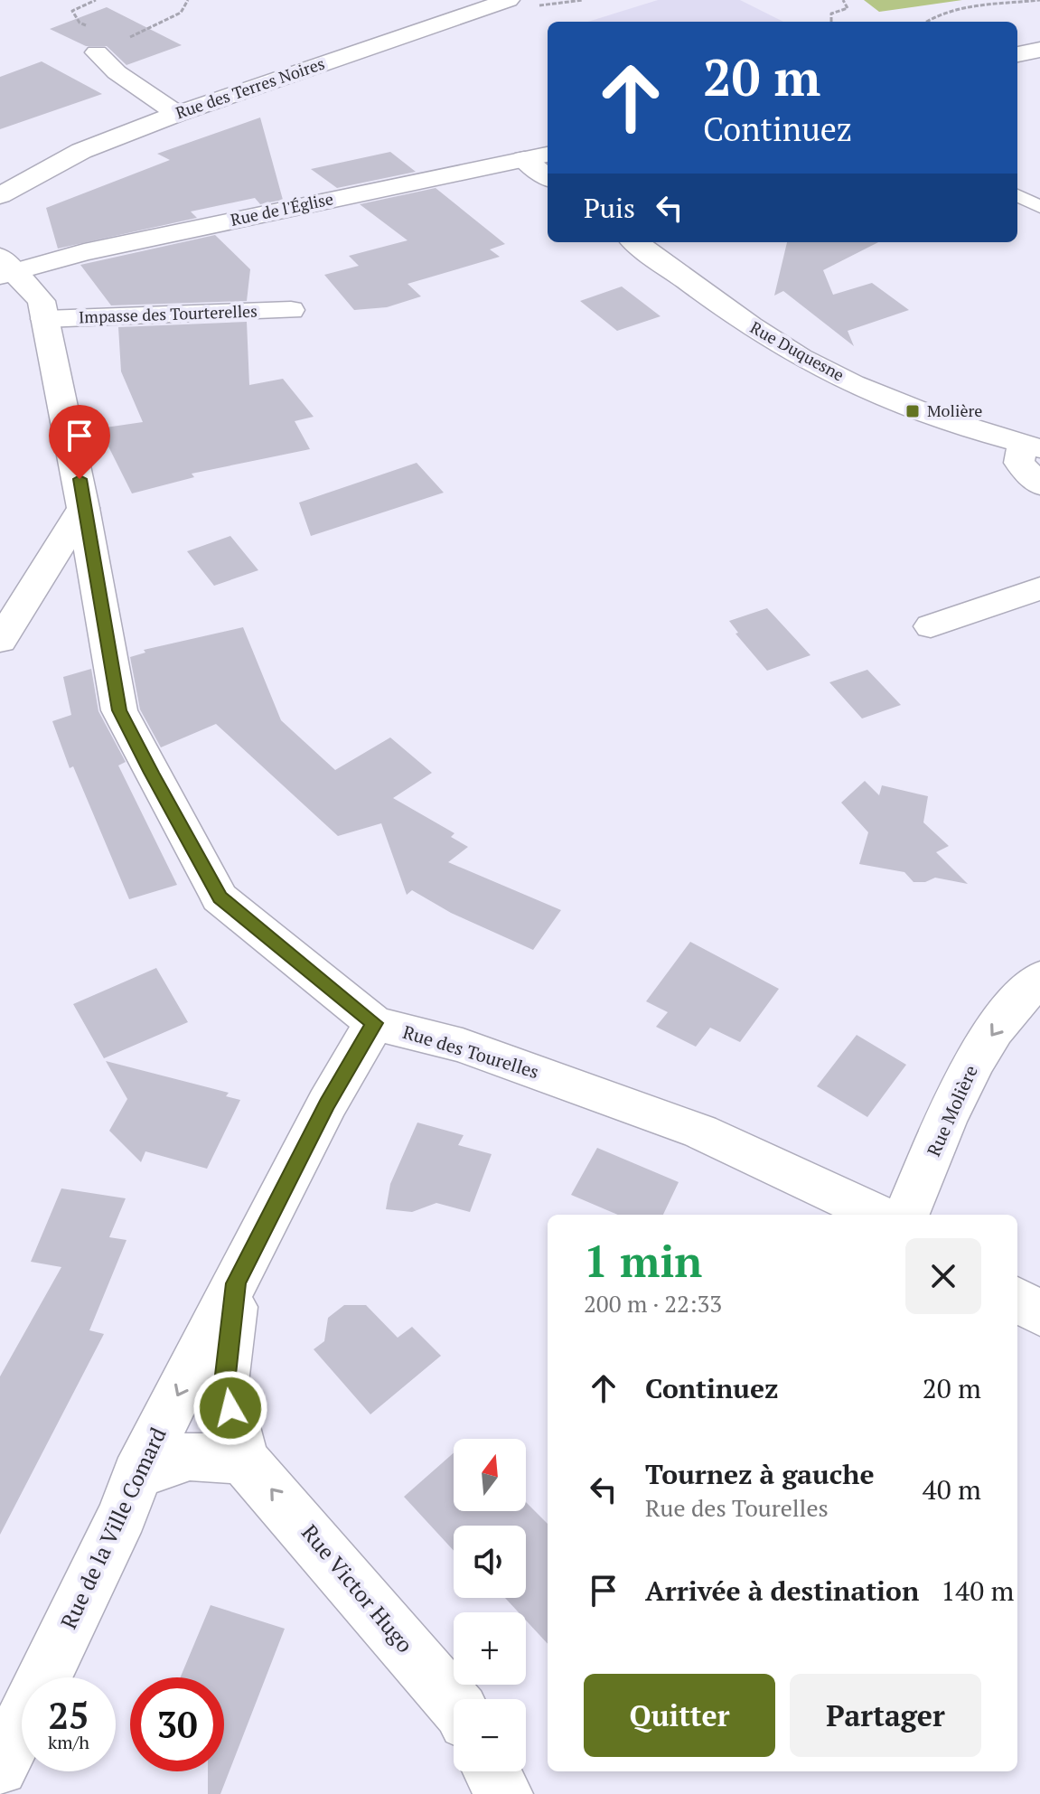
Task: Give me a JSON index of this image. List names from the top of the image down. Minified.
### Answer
{"streets":{"street":["Rue des Terres Noires","Rue de l'Église","Impasse des Tourterelles","Rue Duquesne","Rue des Tourelles","Rue Molière","Rue de la Ville Comard","Rue Victor Hugo"]},"crossings":[["Rue de l'Église","Rue des Tourelles"],["Impasse des Tourterelles","Rue des Tourelles"],["Rue des Tourelles","Rue de la Ville Comard"],["Rue de la Ville Comard","Rue Victor Hugo"]],"one_way":["Rue Molière","Rue Victor Hugo"],"places":{"transit":["Molière"]},"north":"top","page":{"turn":["20 m","Continuez"],"then":"Puis","heading":["1 min","200 m · 22:33"],"list":[{"name":"Continuez","value":"20 m"},{"name":"Tournez à gauche","note":"Rue des Tourelles","value":"40 m"},{"name":"Arrivée à destination","value":"140 m"}],"map_buttons":["+","−"],"buttons":["Quitter","Partager"],"speed":"25 km/h","limit":"30"}}
